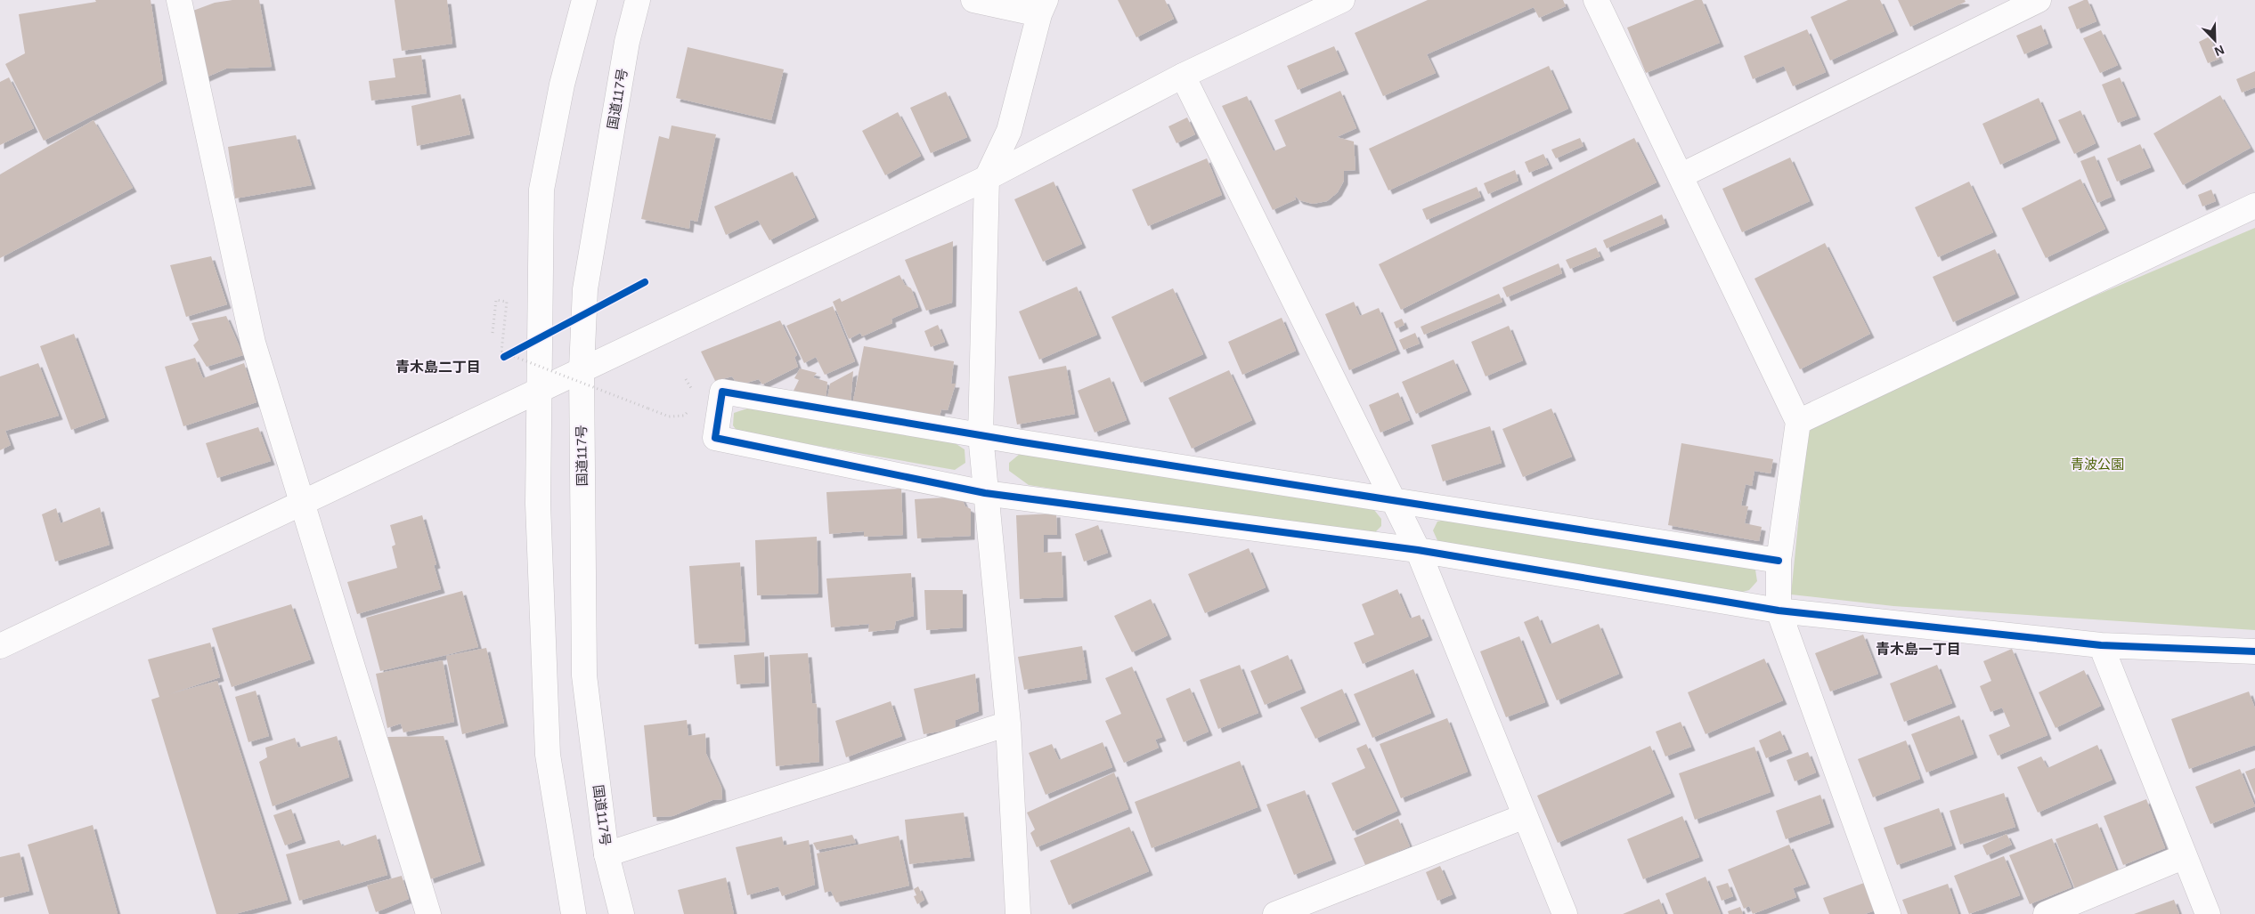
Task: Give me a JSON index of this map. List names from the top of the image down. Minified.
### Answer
{"streets":{"main road":["国道117号"]},"districts":["青木島二丁目","青木島一丁目"],"parks":["青波公園"],"north":"bottom right"}
